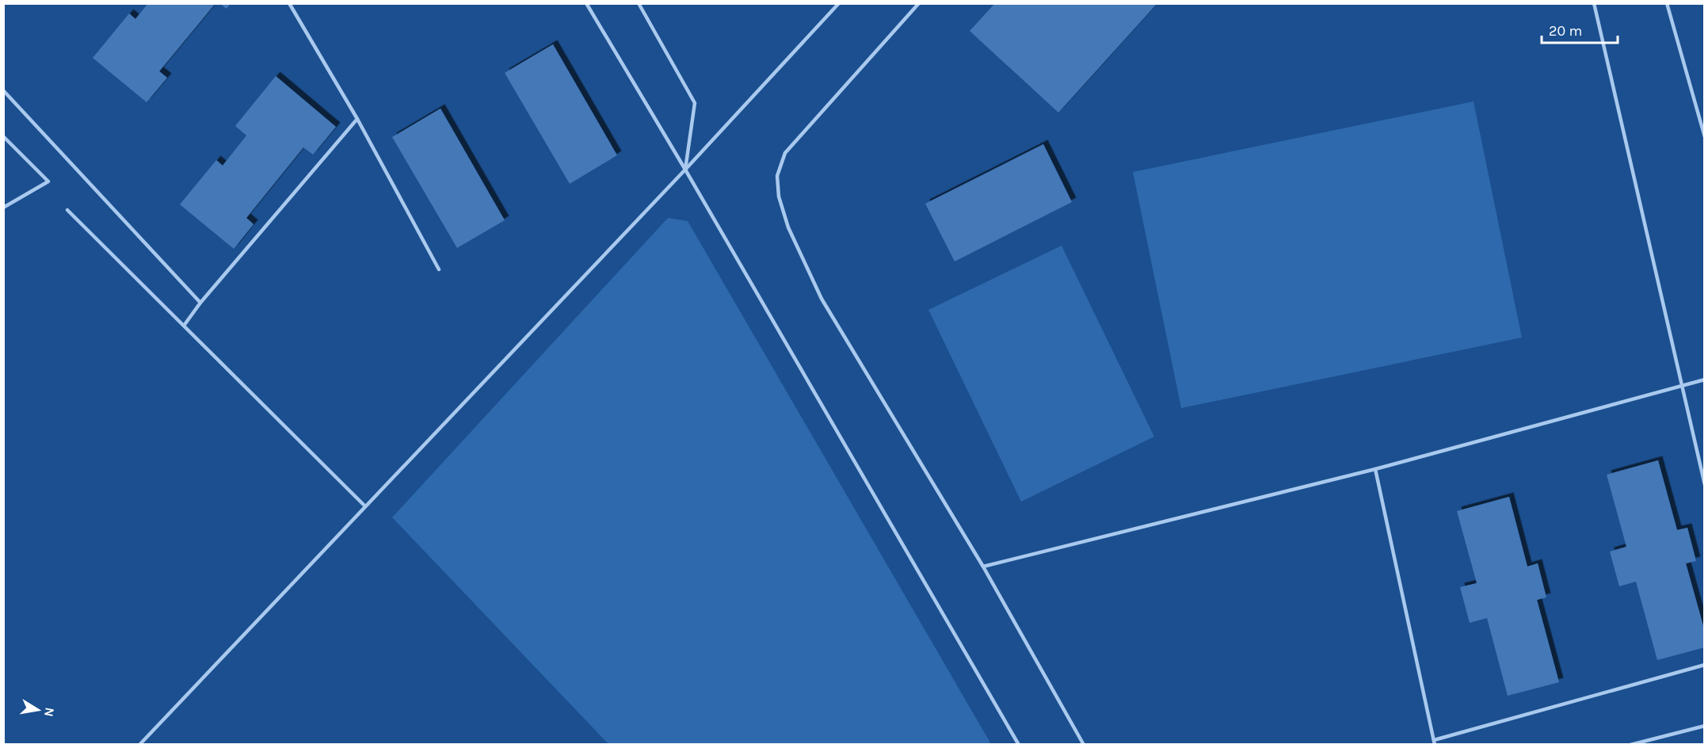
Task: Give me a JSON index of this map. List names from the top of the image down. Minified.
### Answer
{"scale_bar":"20 m","north":"right"}
